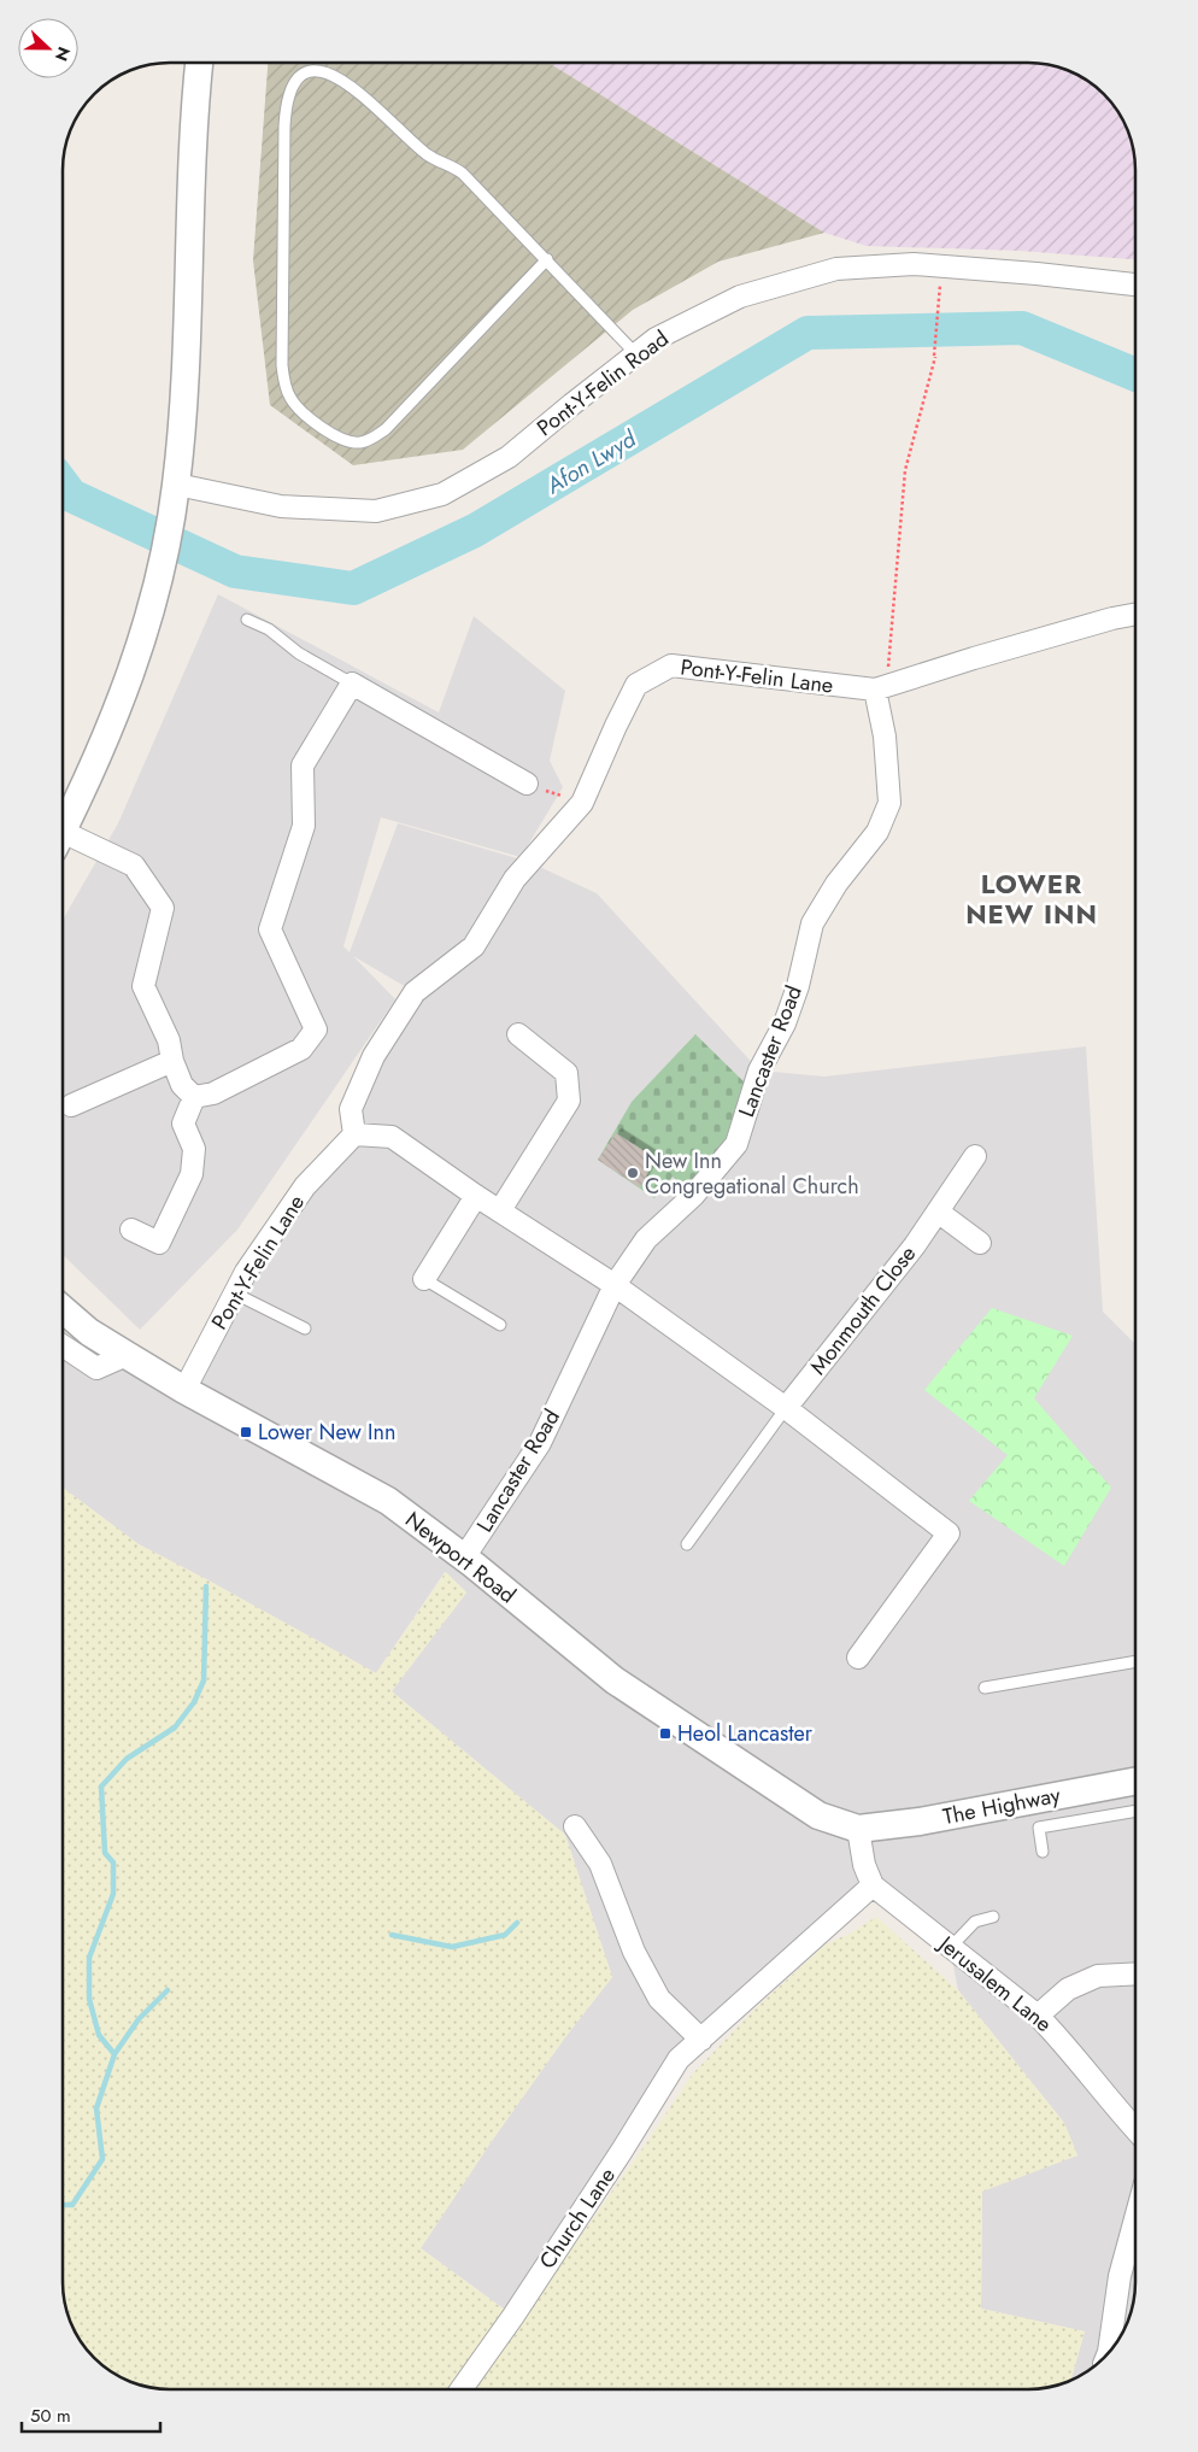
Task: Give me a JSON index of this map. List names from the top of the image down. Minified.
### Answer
{"streets":{"street":["Pont-Y-Felin Road","Pont-Y-Felin Lane","Lancaster Road","Monmouth Close","Newport Road","The Highway","Jerusalem Lane","Church Lane"]},"crossings":[["Pont-Y-Felin Lane","Lancaster Road"],["Pont-Y-Felin Lane","Newport Road"],["Lancaster Road","Newport Road"],["Newport Road","The Highway"],["Jerusalem Lane","Church Lane"]],"districts":["LOWER NEW INN"],"water":["Afon Lwyd"],"places":{"other":["New Inn Congregational Church"],"transit":["Lower New Inn","Heol Lancaster"]},"scale_bar":"50 m","north":"right"}
